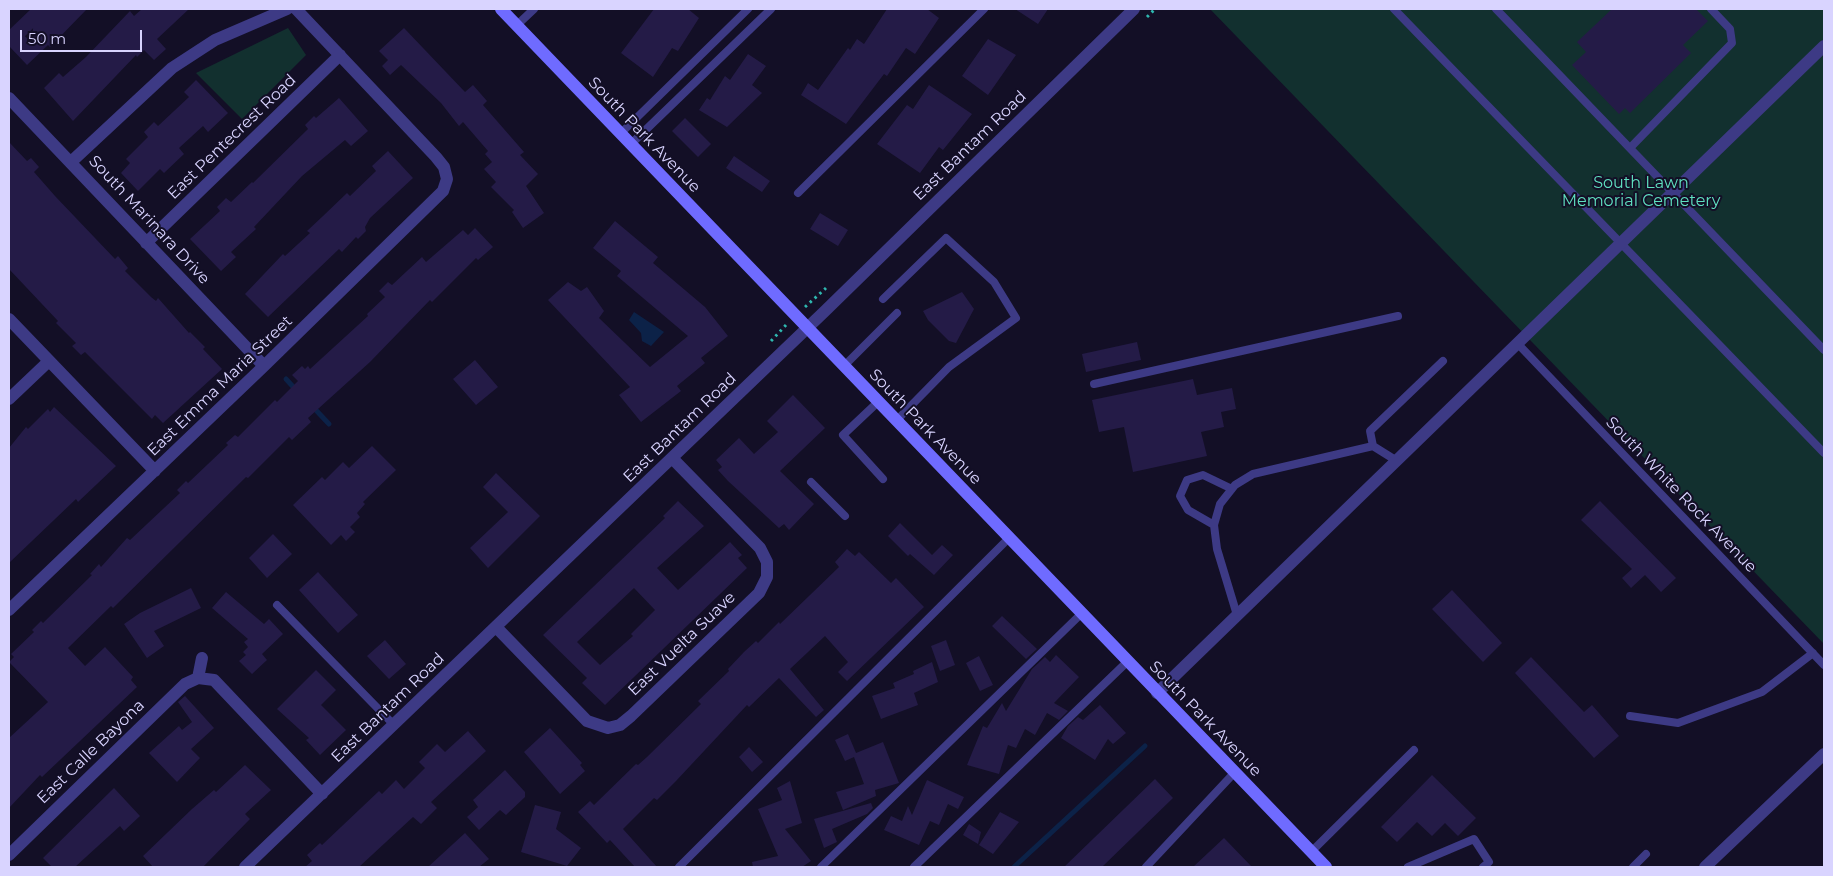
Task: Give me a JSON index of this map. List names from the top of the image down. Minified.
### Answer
{"streets":{"main road":["South Park Avenue"],"street":["East Pentecrest Road","East Bantam Road","South Marinara Drive","East Emma Maria Street","East Vuelta Suave","East Calle Bayona"],"lane":["South White Rock Avenue"]},"crossings":[["South Park Avenue","East Bantam Road"],["East Pentecrest Road","South Marinara Drive"],["East Pentecrest Road","East Emma Maria Street"],["East Bantam Road","East Vuelta Suave"],["South Marinara Drive","East Emma Maria Street"]],"parks":["South Lawn Memorial Cemetery"],"scale_bar":"50 m"}
